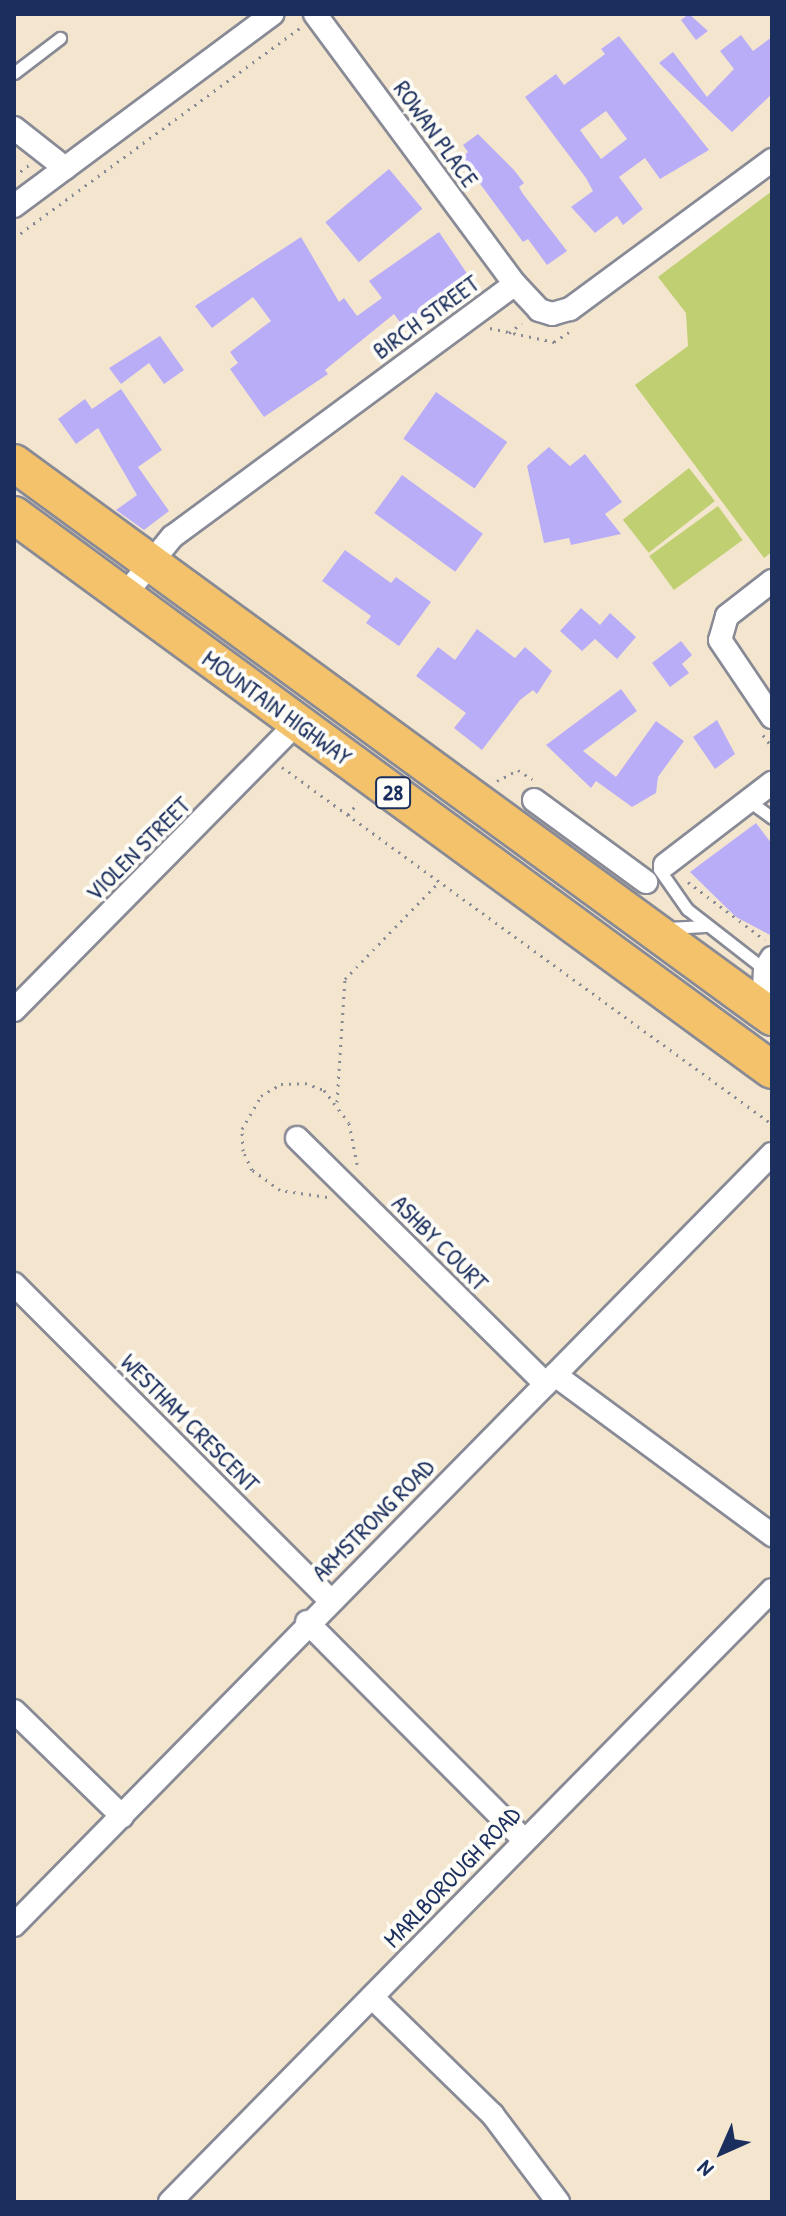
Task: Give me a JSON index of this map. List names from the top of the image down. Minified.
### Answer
{"streets":{"main road":["MOUNTAIN HIGHWAY","28"],"street":["ROWAN PLACE","BIRCH STREET","VIOLEN STREET","ASHBY COURT","WESTHAM CRESCENT","ARMSTRONG ROAD","MARLBOROUGH ROAD"]},"crossings":[["ROWAN PLACE","BIRCH STREET"],["BIRCH STREET","MOUNTAIN HIGHWAY"],["MOUNTAIN HIGHWAY","VIOLEN STREET"],["ASHBY COURT","ARMSTRONG ROAD"],["WESTHAM CRESCENT","ARMSTRONG ROAD"]],"north":"bottom left"}
